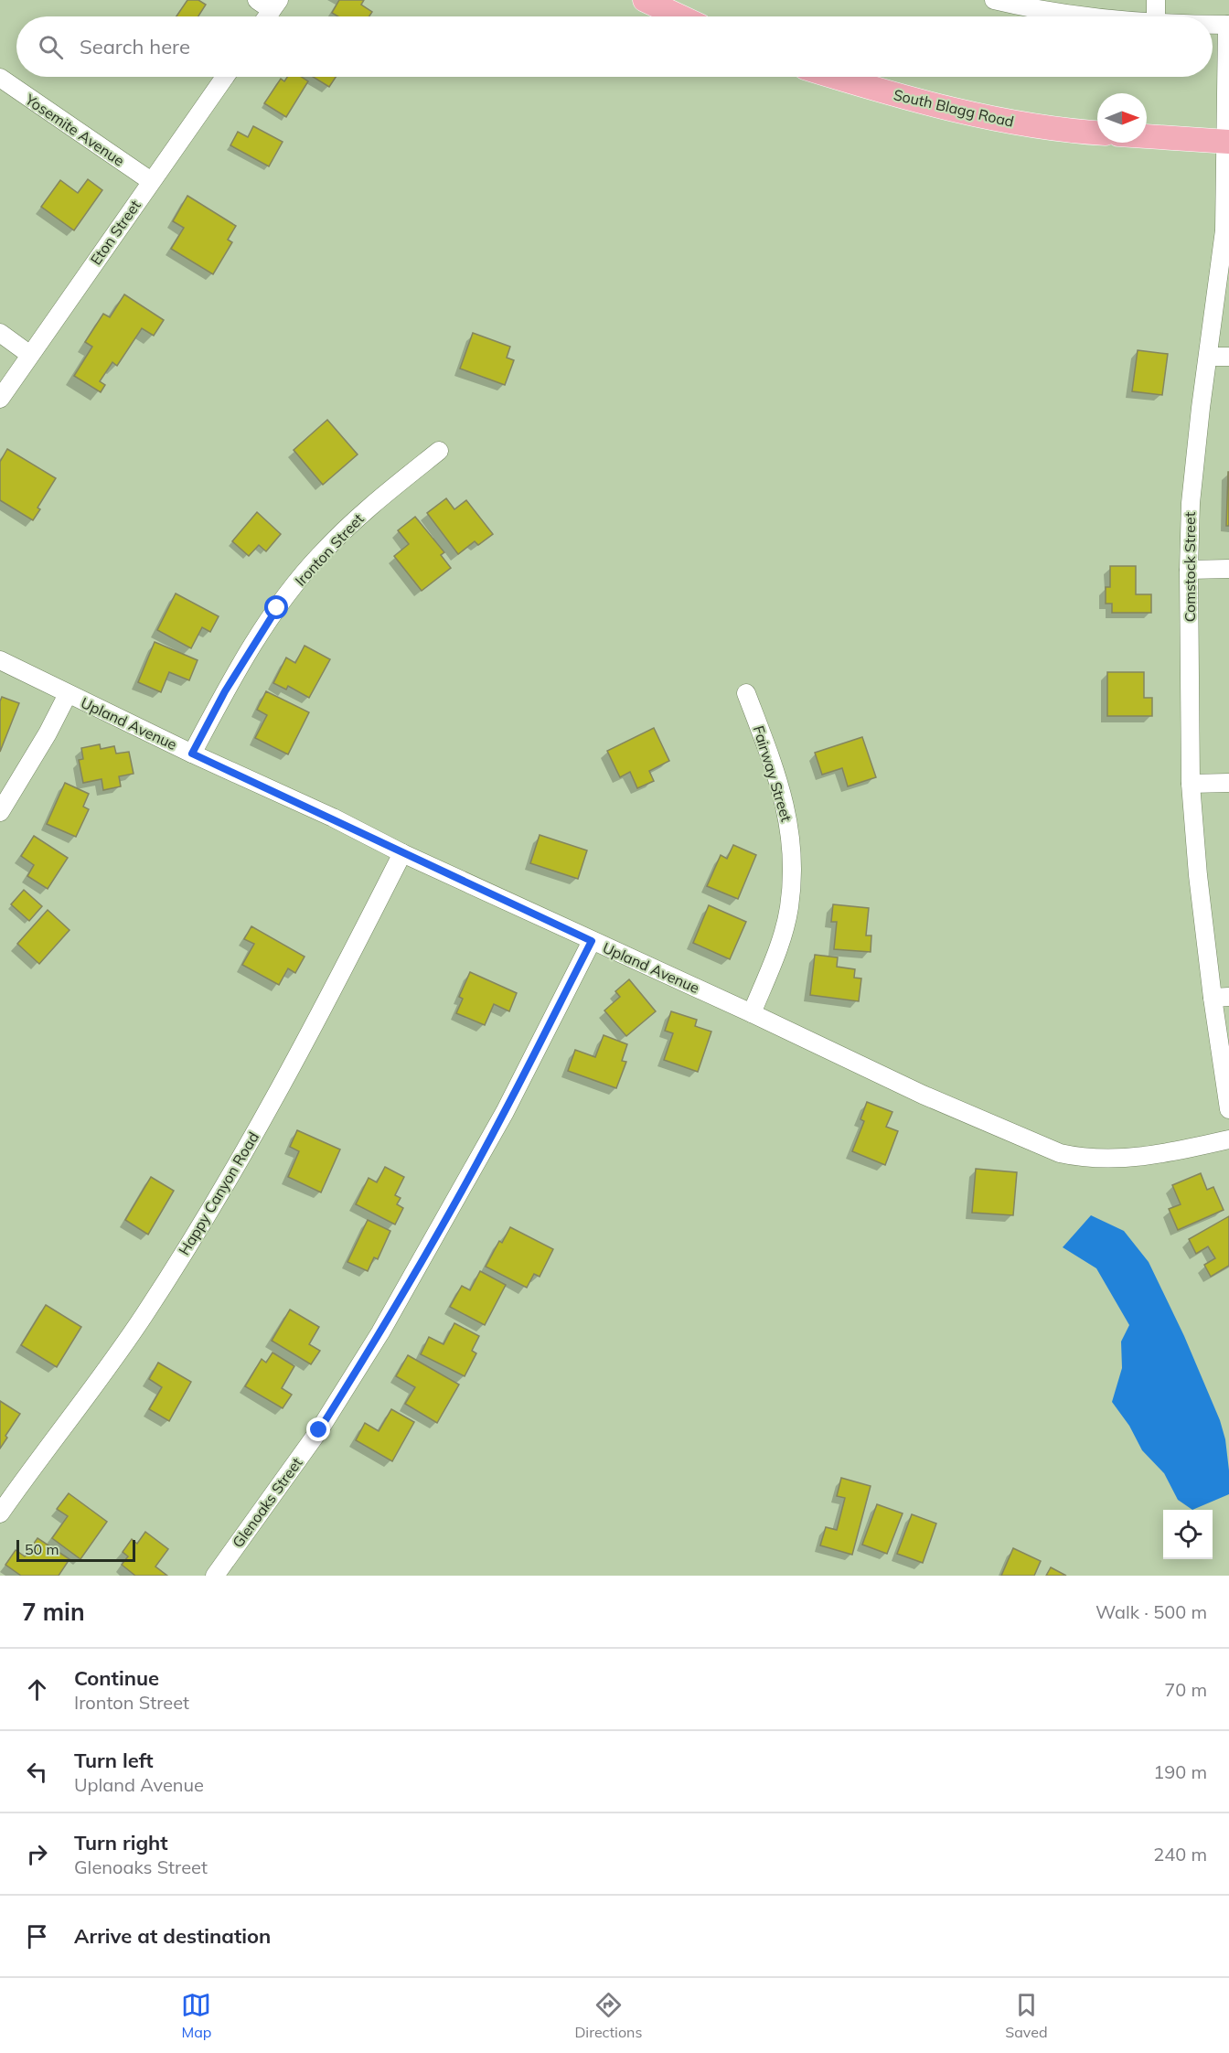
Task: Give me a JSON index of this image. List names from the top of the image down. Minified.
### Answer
{"streets":{"main road":["South Blagg Road"],"street":["Yosemite Avenue","Eton Street","Ironton Street","Comstock Street","Upland Avenue","Fairway Street","Happy Canyon Road","Glenoaks Street"]},"crossings":[["Yosemite Avenue","Eton Street"],["Ironton Street","Upland Avenue"],["Upland Avenue","Fairway Street"],["Upland Avenue","Happy Canyon Road"],["Upland Avenue","Glenoaks Street"]],"scale_bar":"50 m","north":"right","page":{"search":"Search here","scale":"50 m","heading":["7 min","Walk · 500 m"],"list":[["Continue","Ironton Street","70 m"],["Turn left","Upland Avenue","190 m"],["Turn right","Glenoaks Street","240 m"],"Arrive at destination"],"nav":["Map","Directions","Saved"]}}
